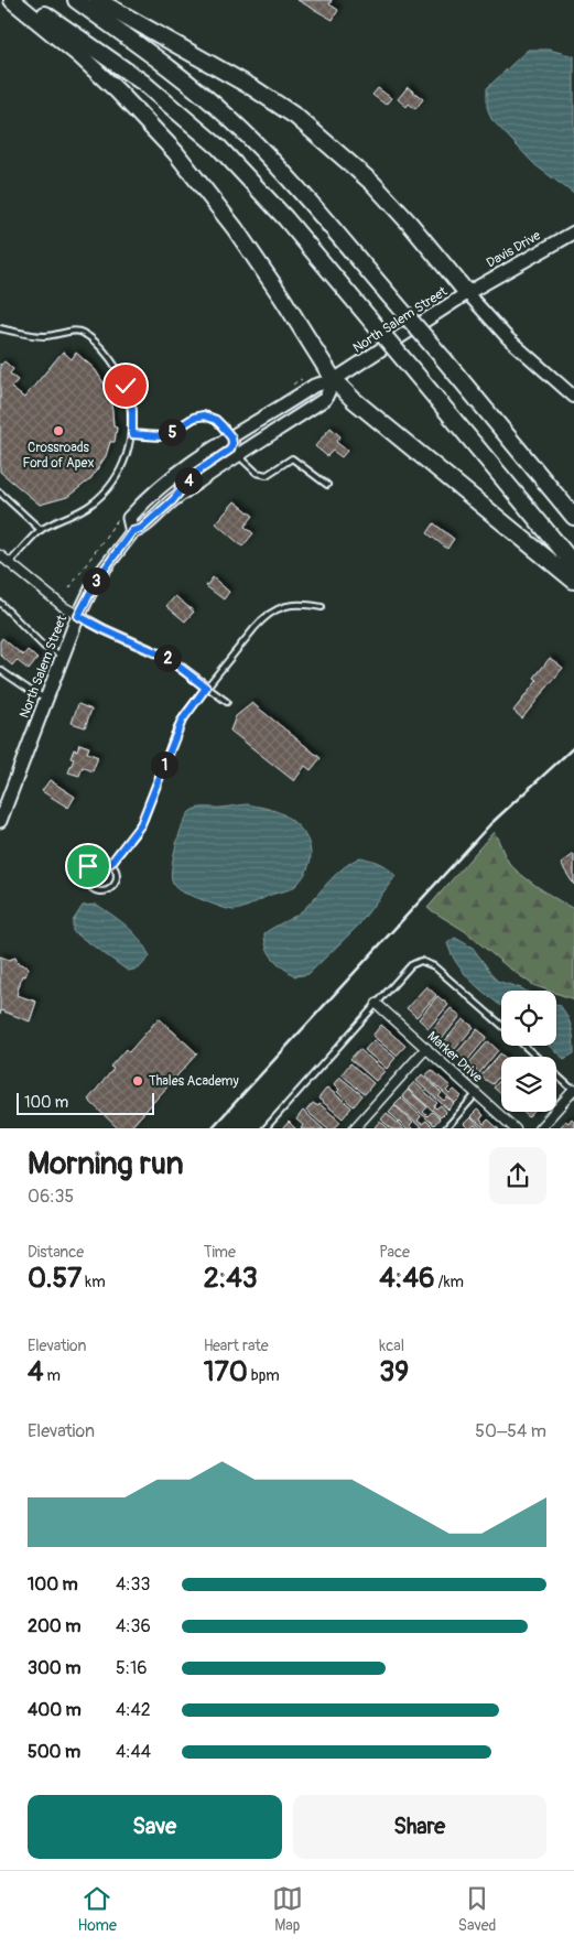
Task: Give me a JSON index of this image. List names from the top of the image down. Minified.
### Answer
{"streets":{"main road":["Davis Drive","North Salem Street"],"street":["Marker Drive"]},"crossings":[["Davis Drive","North Salem Street"]],"places":["Crossroads Ford of Apex","Thales Academy"],"scale_bar":"100 m","page":{"pins":["5","4","3","2","1"],"scale":"100 m","heading":["Morning run","06:35"],"stats":[["Distance","0.57 km"],["Time","2:43"],["Pace","4:46 /km"],["Elevation","4 m"],["Heart rate","170 bpm"],["kcal","39"]],"chart":["Elevation","50–54 m"],"list":[{"name":"100 m","note":"4:33"},{"name":"200 m","note":"4:36"},{"name":"300 m","note":"5:16"},{"name":"400 m","note":"4:42"},{"name":"500 m","note":"4:44"}],"buttons":["Save","Share"],"tabs":["Home","Map","Saved"]}}
